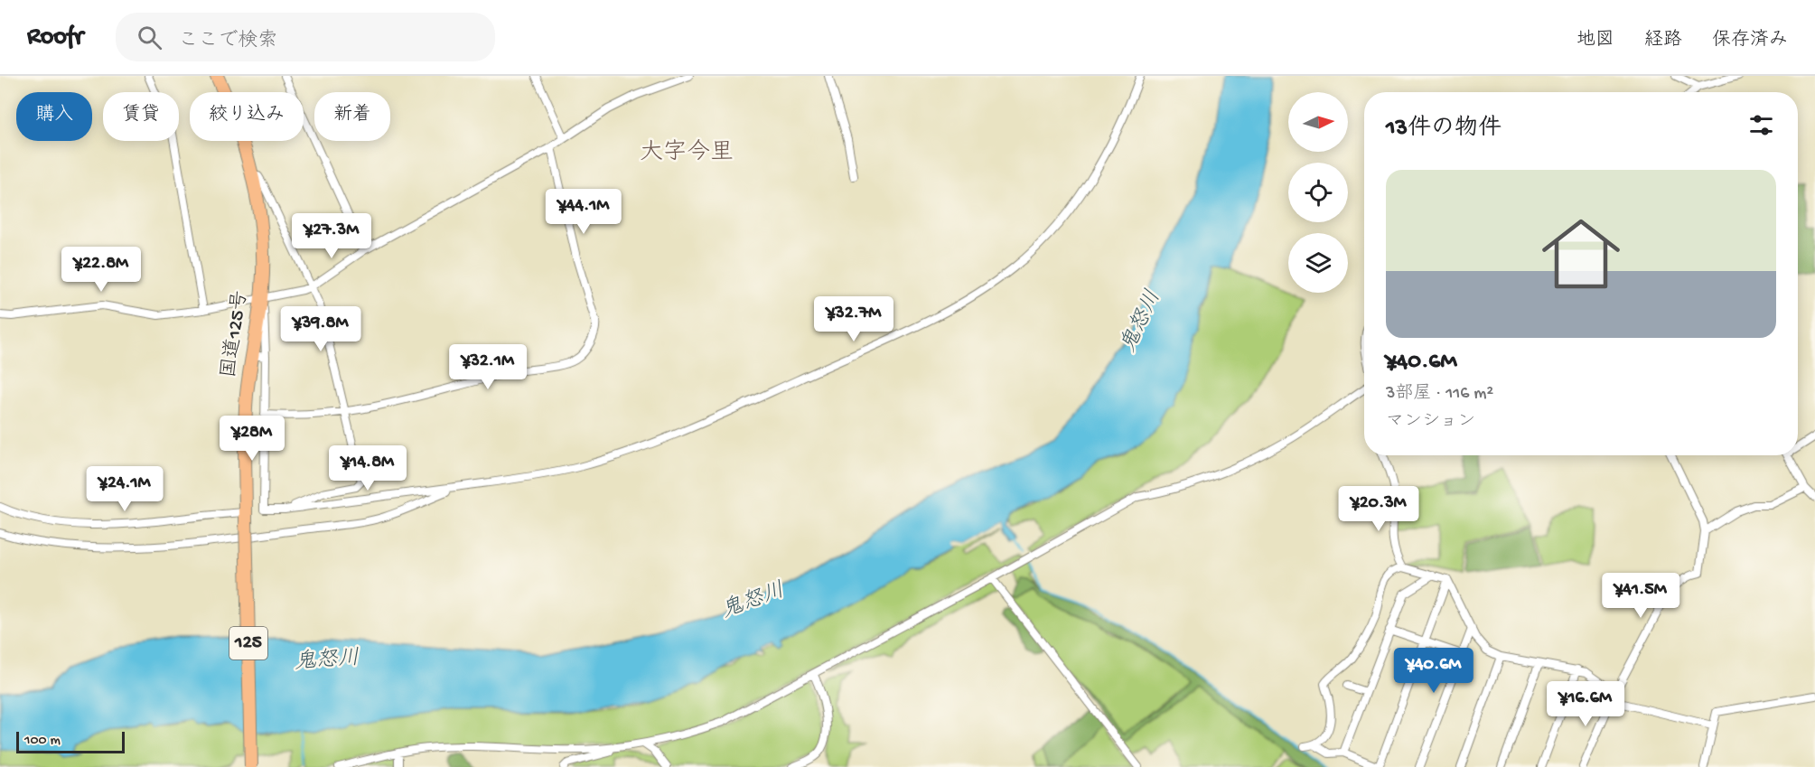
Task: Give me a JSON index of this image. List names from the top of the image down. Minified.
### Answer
{"streets":{"highway":["国道125号","125"]},"districts":["大字今里"],"water":["鬼怒川"],"scale_bar":"100 m","north":"right","page":{"header":"Roofr","search":"ここで検索","nav":["地図","経路","保存済み"],"chip":["購入","賃貸","絞り込み","新着"],"heading":"13件の物件","list":[{"name":"¥40.6M","note":"3部屋 · 116 m² · マンション"}],"price":["¥44.1M","¥27.3M","¥22.8M","¥32.7M","¥39.8M","¥32.1M","¥28M","¥14.8M","¥24.1M","¥20.3M","¥41.5M","¥40.6M","¥16.6M"],"scale":"100 m"}}
